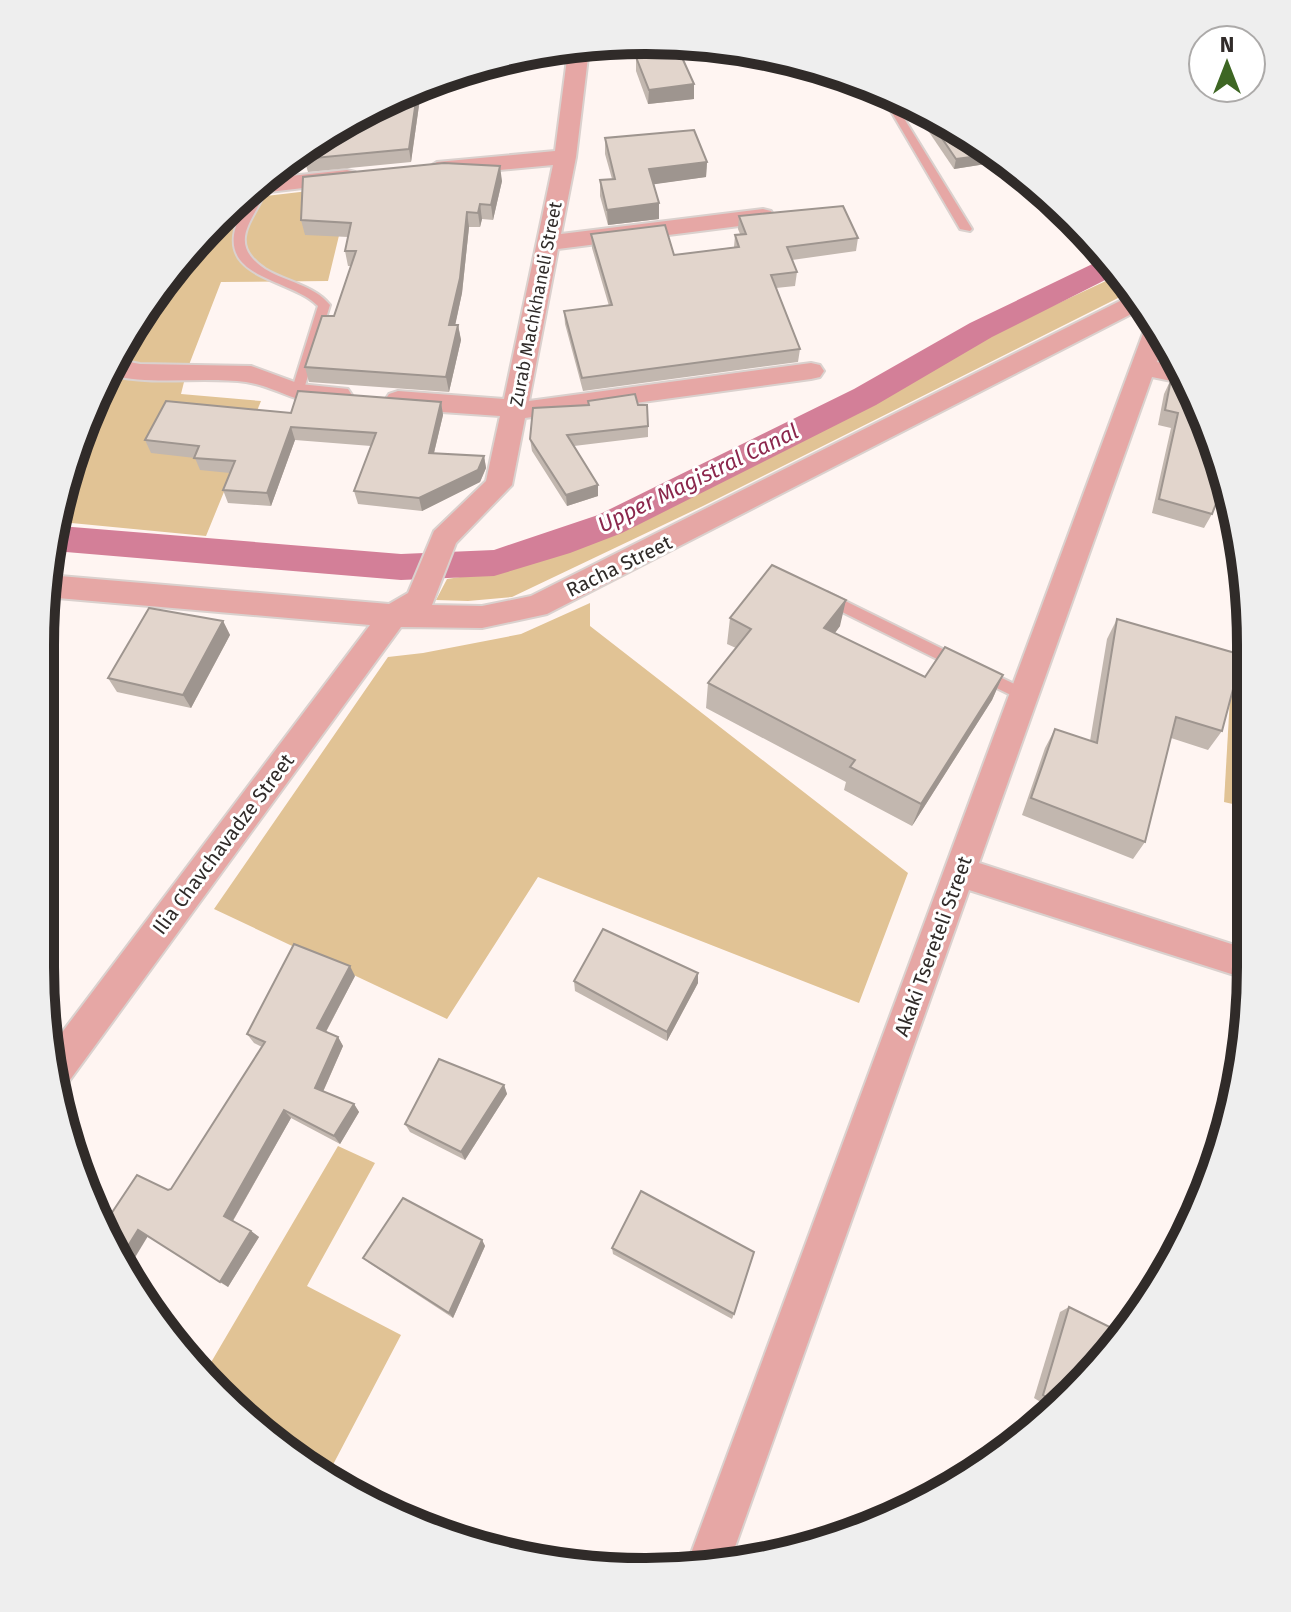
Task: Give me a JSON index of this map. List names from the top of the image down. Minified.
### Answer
{"streets":{"street":["Zurab Machkhaneli Street","Racha Street","Ilia Chavchavadze Street","Akaki Tsereteli Street"]},"crossings":[["Zurab Machkhaneli Street","Ilia Chavchavadze Street"],["Racha Street","Ilia Chavchavadze Street"]],"water":["Upper Magistral Canal"],"north":"top"}
